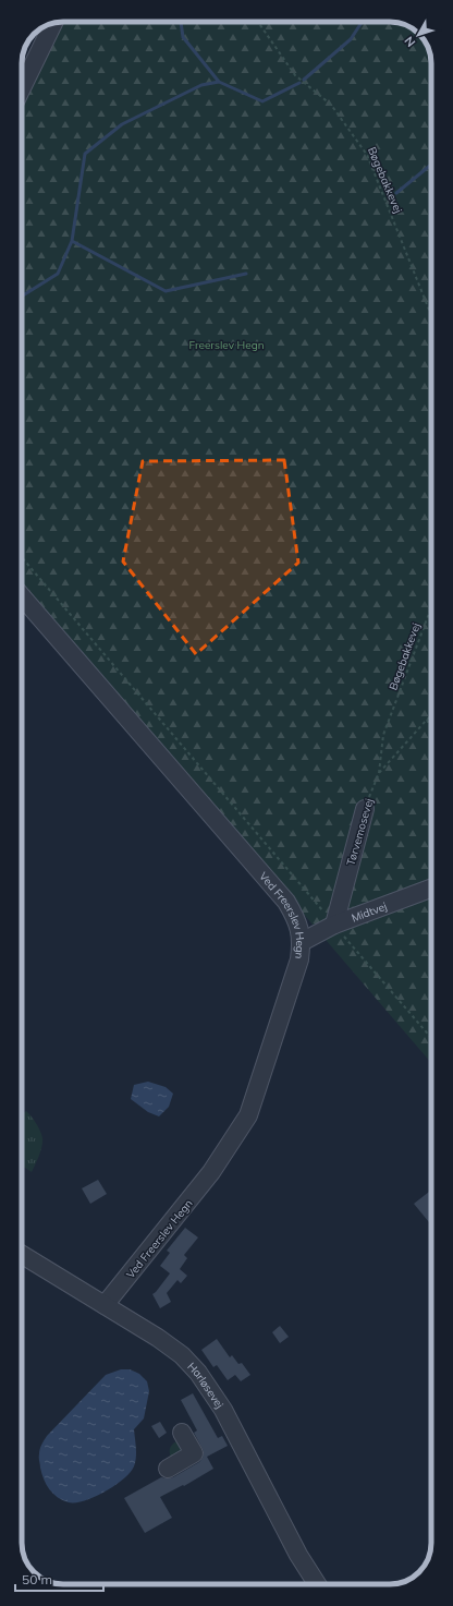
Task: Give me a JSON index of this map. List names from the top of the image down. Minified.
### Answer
{"streets":{"street":["Tørvemosevej","Midtvej","Ved Freerslev Hegn","Harløsevej"],"path":["Bøgebakkevej"]},"crossings":[["Bøgebakkevej","Tørvemosevej"],["Tørvemosevej","Midtvej"],["Midtvej","Ved Freerslev Hegn"],["Ved Freerslev Hegn","Harløsevej"]],"parks":["Freerslev Hegn"],"scale_bar":"50 m","north":"bottom left"}
